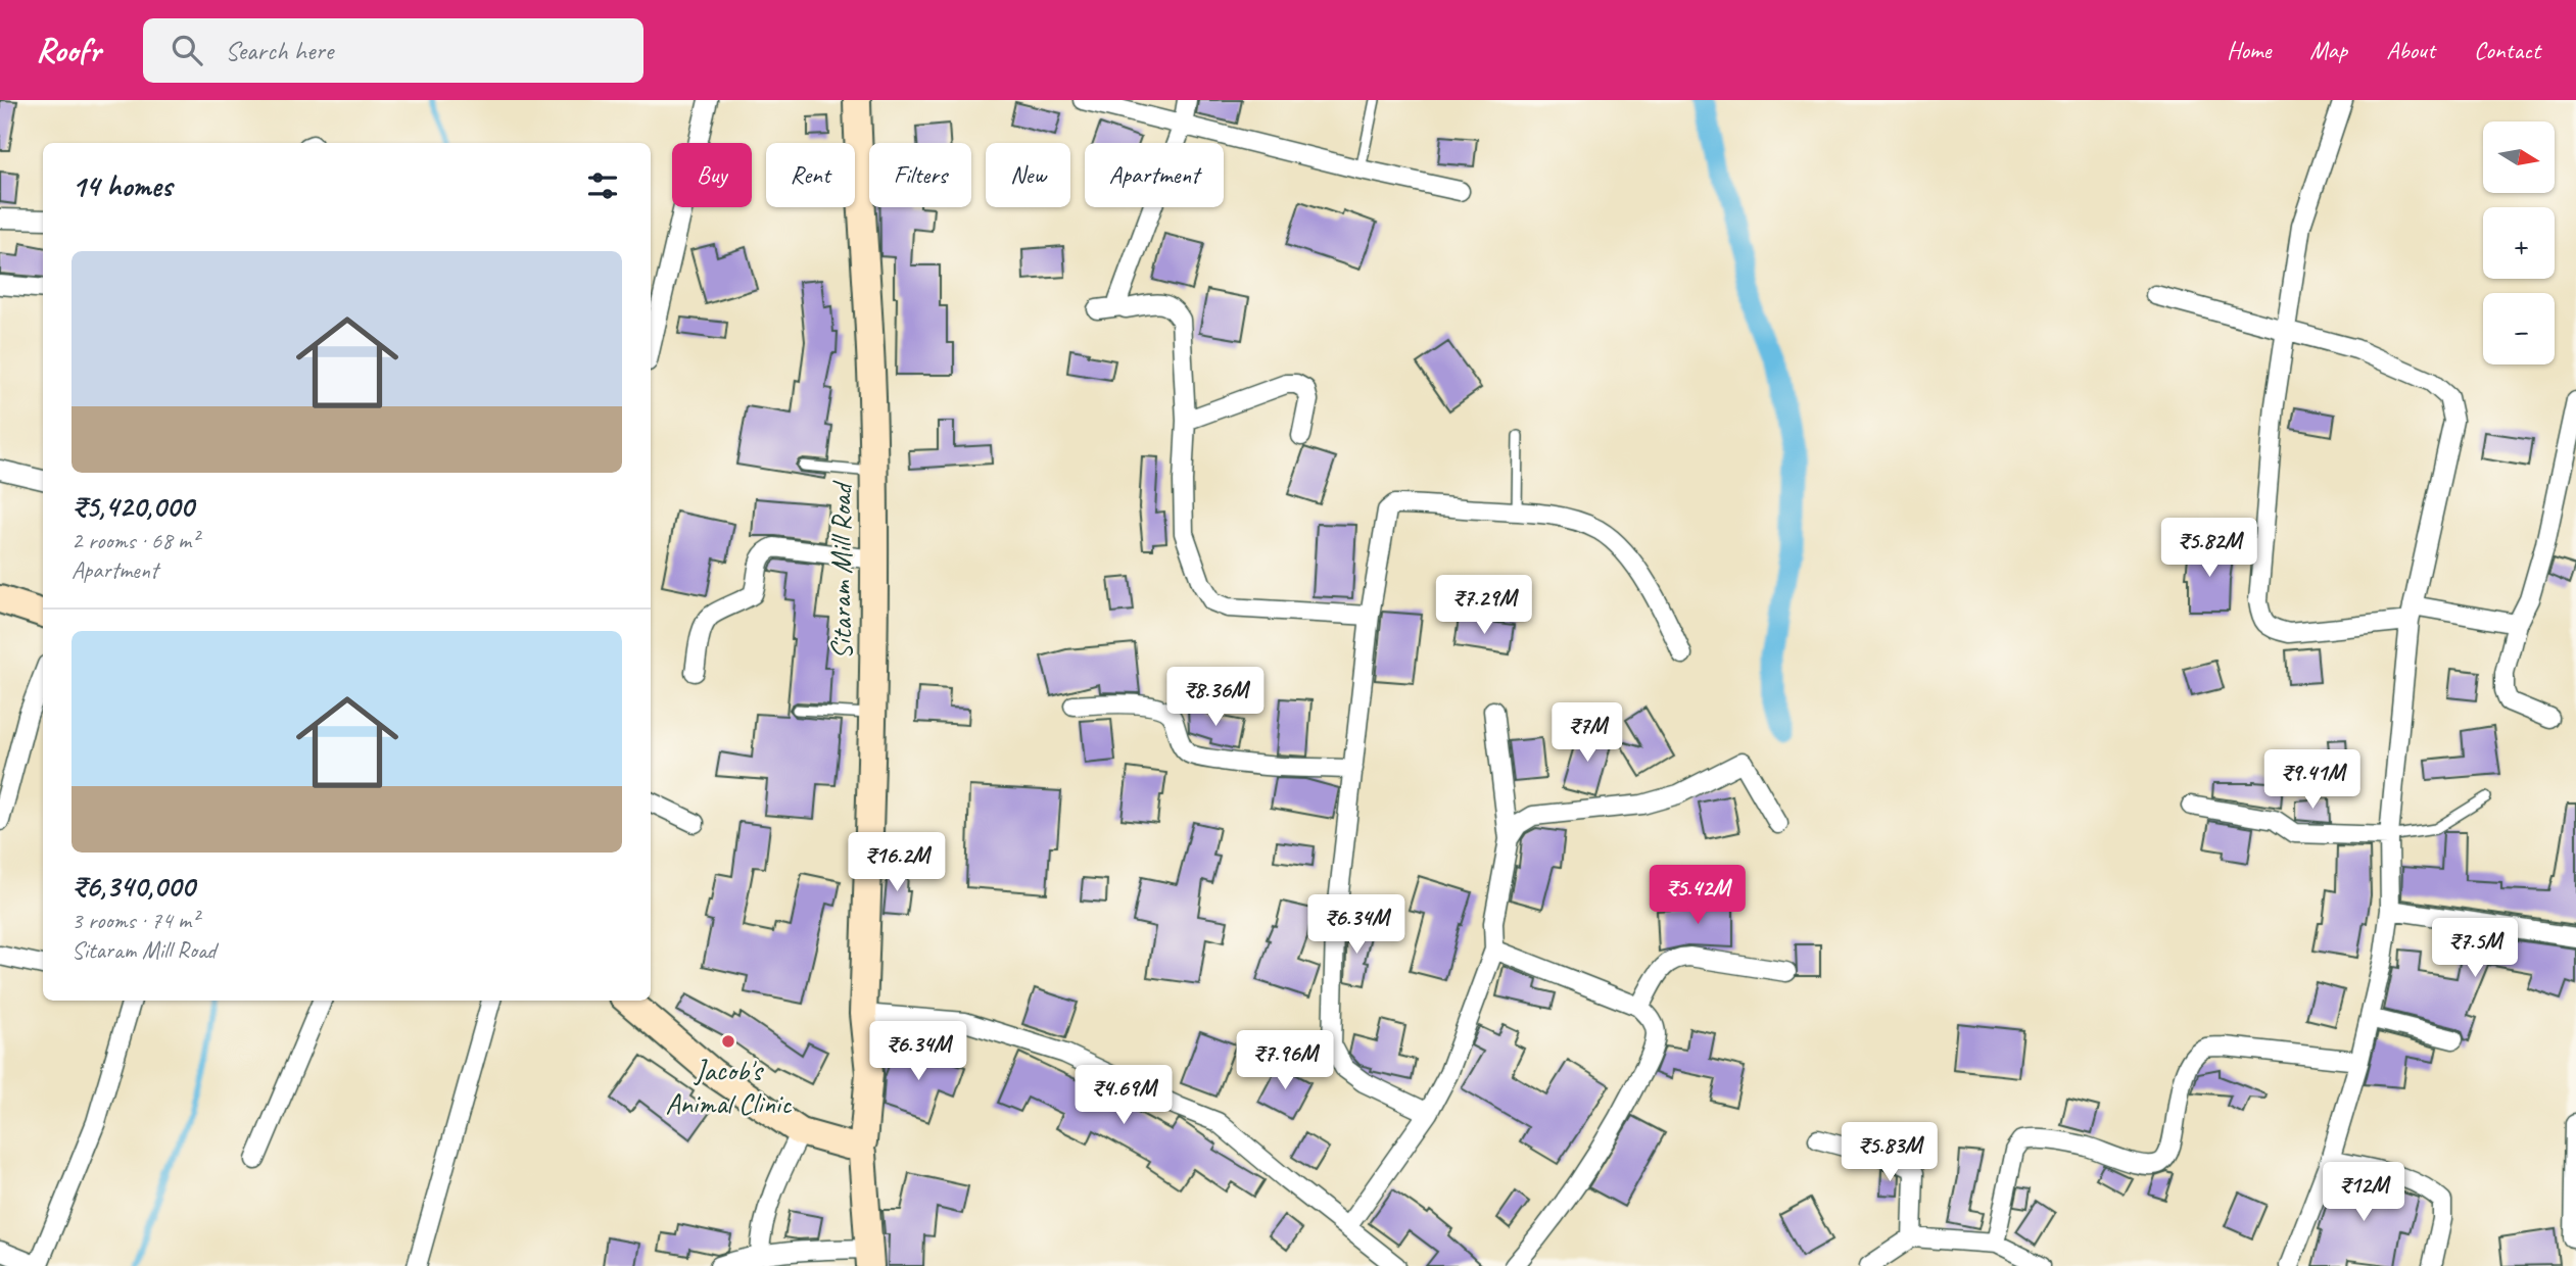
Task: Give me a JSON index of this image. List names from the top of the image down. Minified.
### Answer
{"streets":{"main road":["Sitaram Mill Road"]},"places":["Jacob's Animal Clinic"],"north":"right","page":{"header":"Roofr","search":"Search here","nav":["Home","Map","About","Contact"],"map_buttons":["+","−"],"chip":["Buy","Rent","Filters","New","Apartment"],"heading":"14 homes","list":[{"name":"₹5,420,000","note":"2 rooms · 68 m² · Apartment"},{"name":"₹6,340,000","note":"3 rooms · 74 m² · Sitaram Mill Road"}],"price":["₹5.82M","₹7.29M","₹8.36M","₹7M","₹9.41M","₹16.2M","₹5.42M","₹6.34M","₹7.5M","₹6.34M","₹7.96M","₹4.69M","₹5.83M","₹12M"]}}
